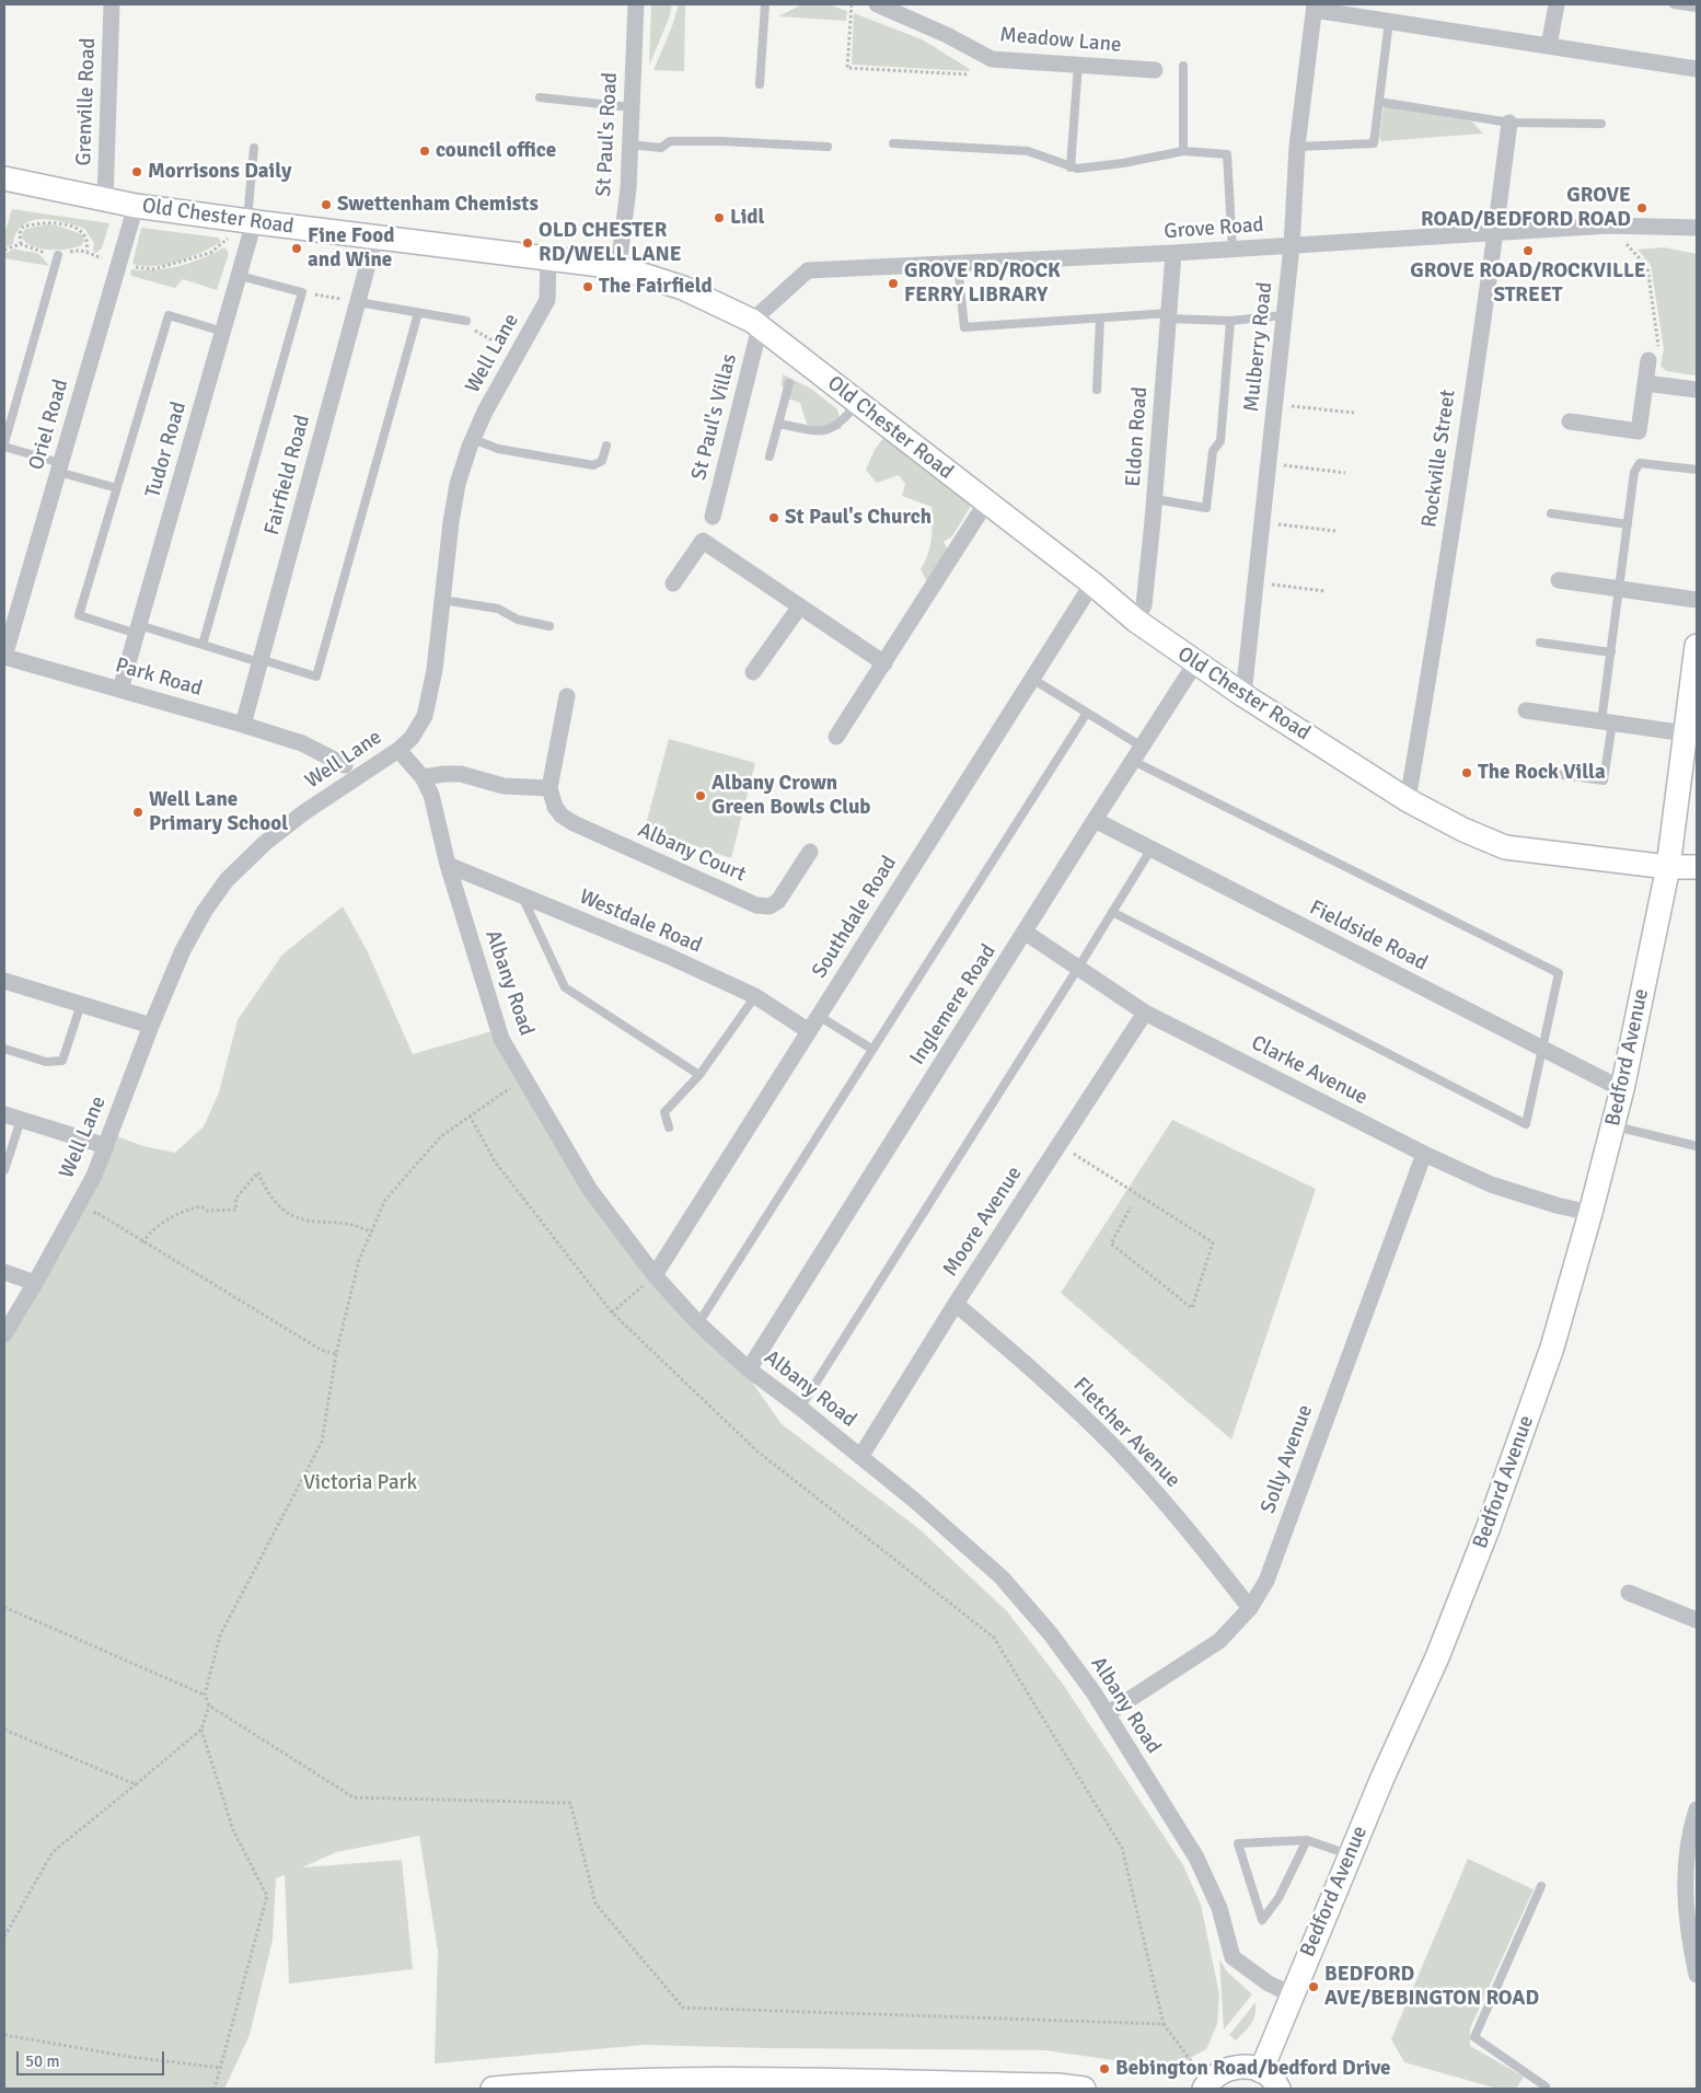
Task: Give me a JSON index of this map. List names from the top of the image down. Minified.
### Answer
{"streets":{"main road":["Old Chester Road","Bedford Avenue"],"street":["Meadow Lane","Grenville Road","St Paul's Road","Grove Road","Mulberry Road","Well Lane","St Paul's Villas","Oriel Road","Eldon Road","Tudor Road","Rockville Street","Fairfield Road","Park Road","Albany Court","Southdale Road","Westdale Road","Fieldside Road","Albany Road","Inglemere Road","Clarke Avenue","Moore Avenue","Fletcher Avenue","Solly Avenue"]},"crossings":[["Grenville Road","Old Chester Road"],["St Paul's Road","Old Chester Road"],["Old Chester Road","Grove Road"],["Old Chester Road","Mulberry Road"],["Old Chester Road","Well Lane"],["Old Chester Road","St Paul's Villas"],["Old Chester Road","Oriel Road"],["Old Chester Road","Eldon Road"],["Old Chester Road","Tudor Road"],["Old Chester Road","Rockville Street"],["Old Chester Road","Fairfield Road"],["Old Chester Road","Southdale Road"],["Old Chester Road","Inglemere Road"],["Old Chester Road","Bedford Avenue"],["Grove Road","Mulberry Road"],["Grove Road","St Paul's Villas"],["Grove Road","Eldon Road"],["Grove Road","Rockville Street"],["Well Lane","Albany Road"],["Oriel Road","Park Road"],["Tudor Road","Park Road"],["Fairfield Road","Park Road"],["Southdale Road","Westdale Road"],["Southdale Road","Albany Road"],["Westdale Road","Albany Road"],["Fieldside Road","Inglemere Road"],["Fieldside Road","Bedford Avenue"],["Albany Road","Inglemere Road"],["Albany Road","Bedford Avenue"],["Albany Road","Moore Avenue"],["Albany Road","Solly Avenue"],["Inglemere Road","Clarke Avenue"],["Bedford Avenue","Clarke Avenue"],["Clarke Avenue","Moore Avenue"],["Clarke Avenue","Solly Avenue"],["Moore Avenue","Fletcher Avenue"],["Fletcher Avenue","Solly Avenue"]],"parks":["Victoria Park"],"places":["council office","Morrisons Daily","Swettenham Chemists","GROVE ROAD/BEDFORD ROAD","Lidl","OLD CHESTER RD/WELL LANE","Fine Food and Wine","GROVE ROAD/ROCKVILLE STREET","GROVE RD/ROCK FERRY LIBRARY","The Fairfield","St Paul's Church","The Rock Villa","Albany Crown Green Bowls Club","Well Lane Primary School","BEDFORD AVE/BEBINGTON ROAD","Bebington Road/bedford Drive"],"scale_bar":"50 m"}
